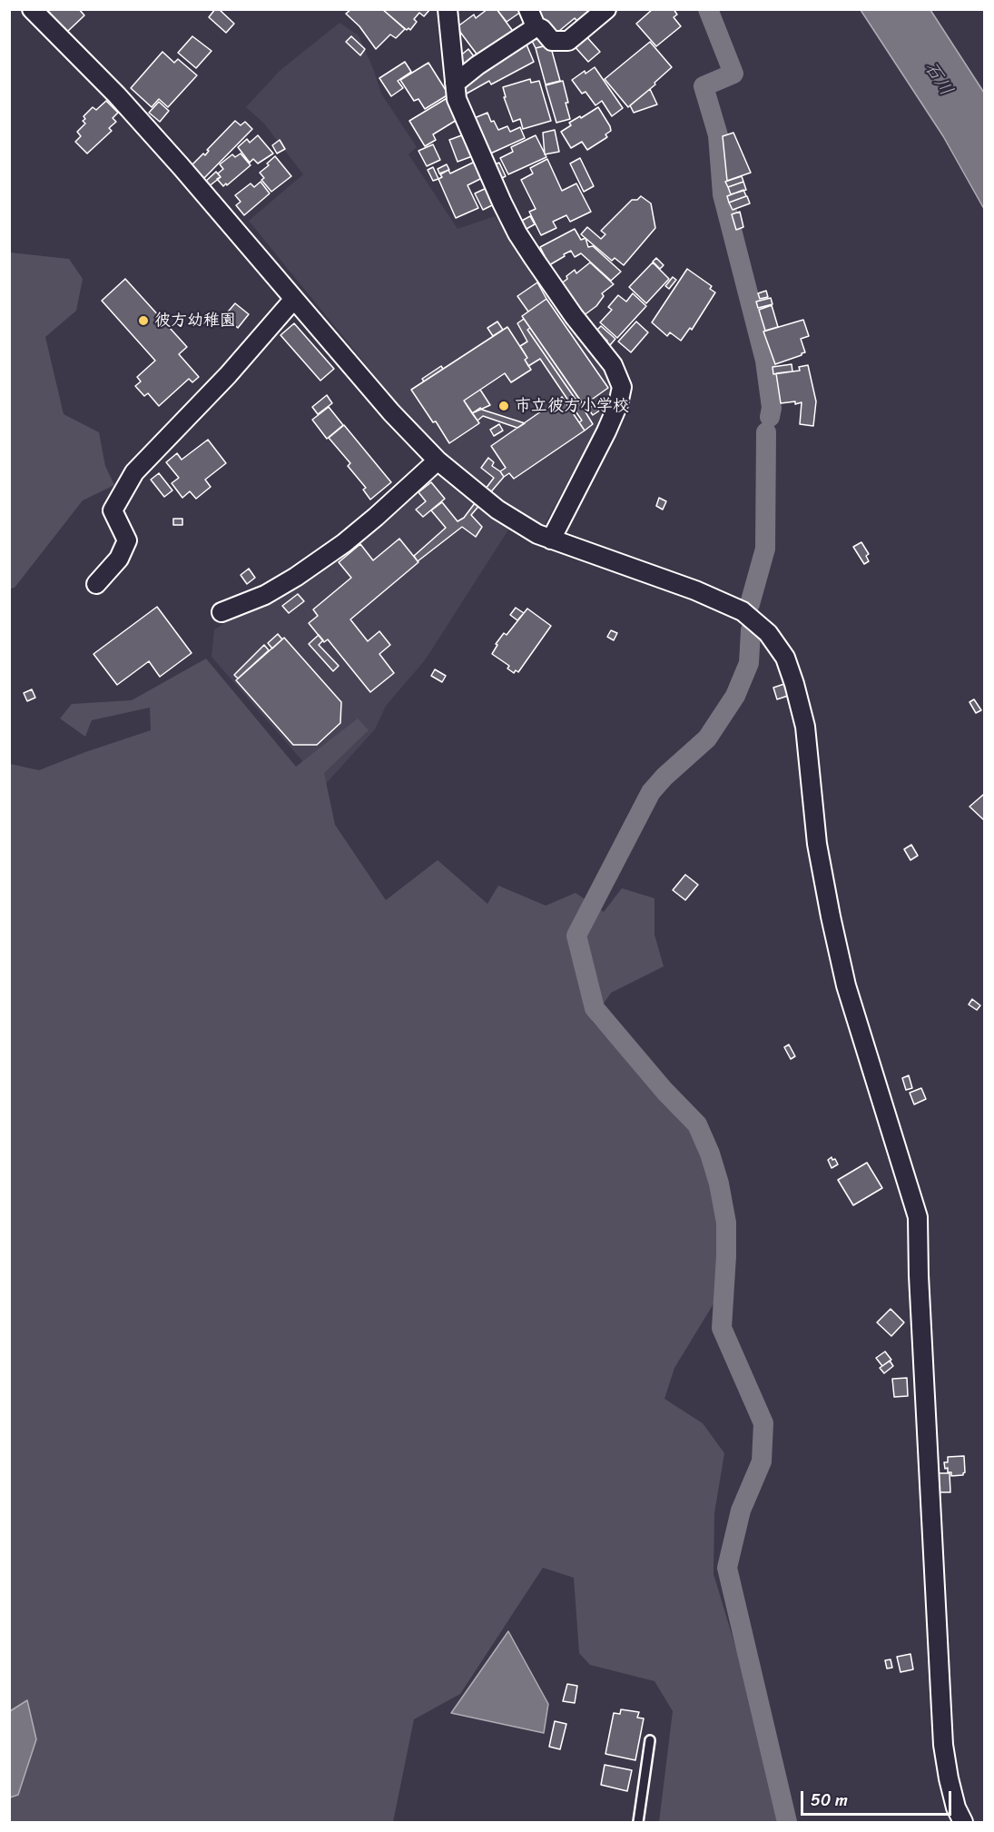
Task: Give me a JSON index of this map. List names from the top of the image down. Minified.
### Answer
{"water":["石川"],"places":["彼方幼稚園","市立彼方小学校"],"scale_bar":"50 m"}
